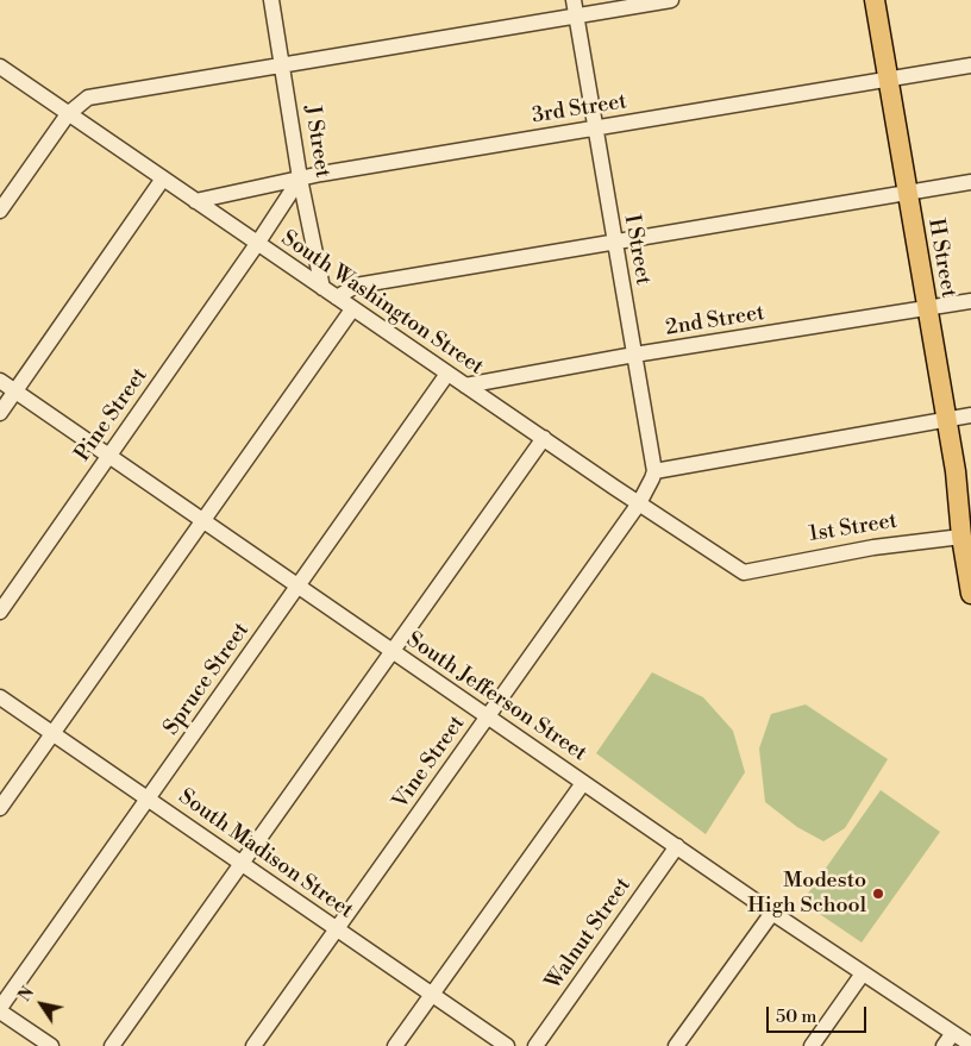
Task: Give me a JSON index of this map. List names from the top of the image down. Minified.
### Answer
{"streets":{"main road":["H Street"],"street":["3rd Street","J Street","I Street","South Washington Street","2nd Street","Pine Street","1st Street","Spruce Street","South Jefferson Street","Vine Street","South Madison Street","Walnut Street"]},"crossings":[["3rd Street","J Street"],["3rd Street","I Street"],["3rd Street","H Street"],["3rd Street","South Washington Street"],["3rd Street","Pine Street"],["J Street","South Washington Street"],["J Street","Pine Street"],["I Street","2nd Street"],["H Street","2nd Street"],["H Street","1st Street"],["South Washington Street","2nd Street"],["South Washington Street","Pine Street"],["South Washington Street","1st Street"],["South Washington Street","Spruce Street"],["South Washington Street","Vine Street"],["Pine Street","South Jefferson Street"],["Spruce Street","South Jefferson Street"],["Spruce Street","South Madison Street"],["South Jefferson Street","Vine Street"],["South Jefferson Street","Walnut Street"],["Vine Street","South Madison Street"]],"places":["Modesto High School"],"scale_bar":"50 m","north":"top left"}
